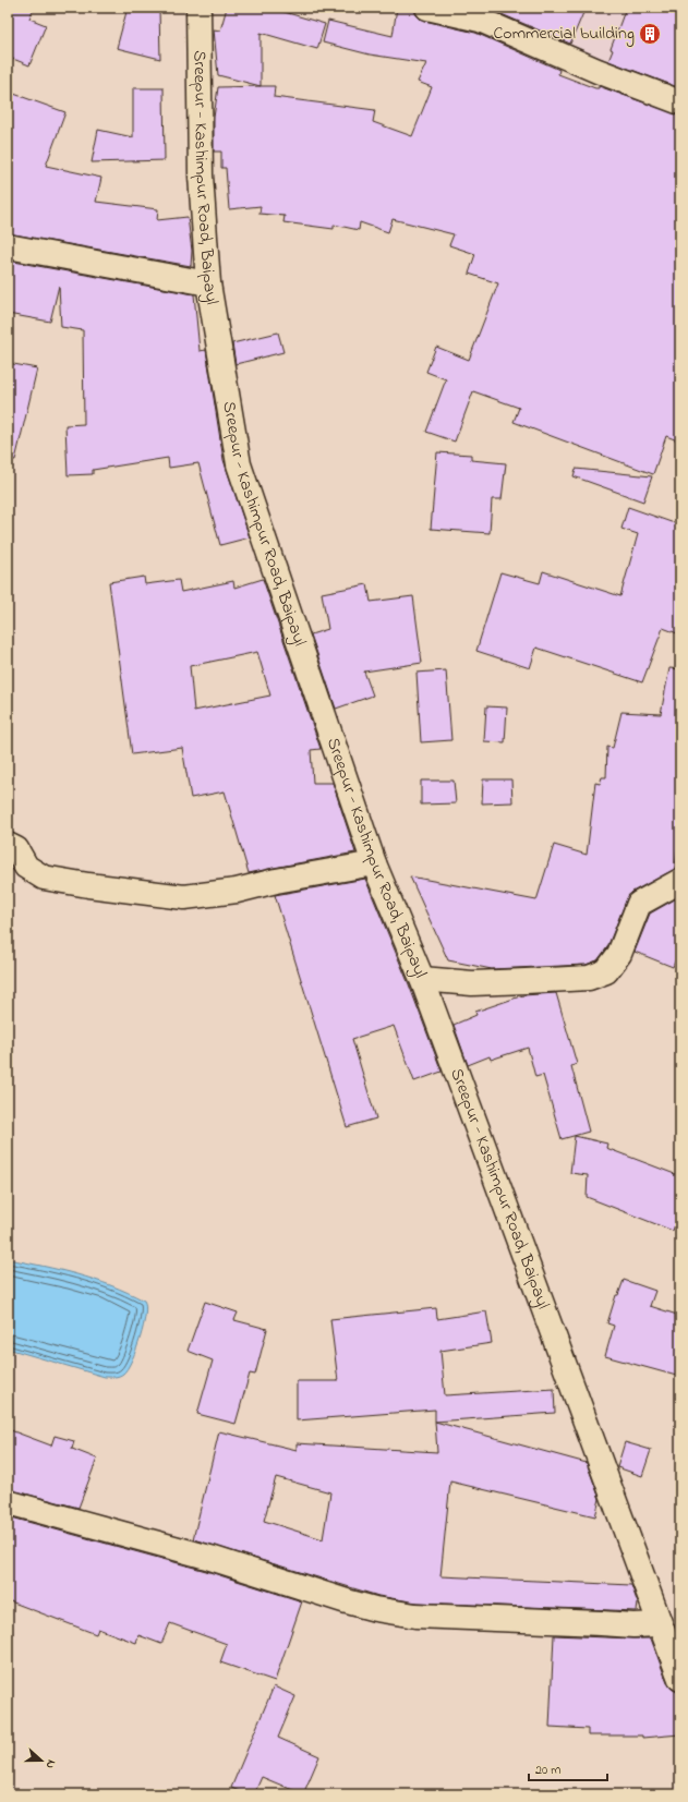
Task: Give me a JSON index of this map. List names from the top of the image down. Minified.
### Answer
{"streets":{"street":["Sreepur - Kashimpur Road, Baipayl"]},"places":{"building":["Commercial building"]},"scale_bar":"20 m","north":"right"}
